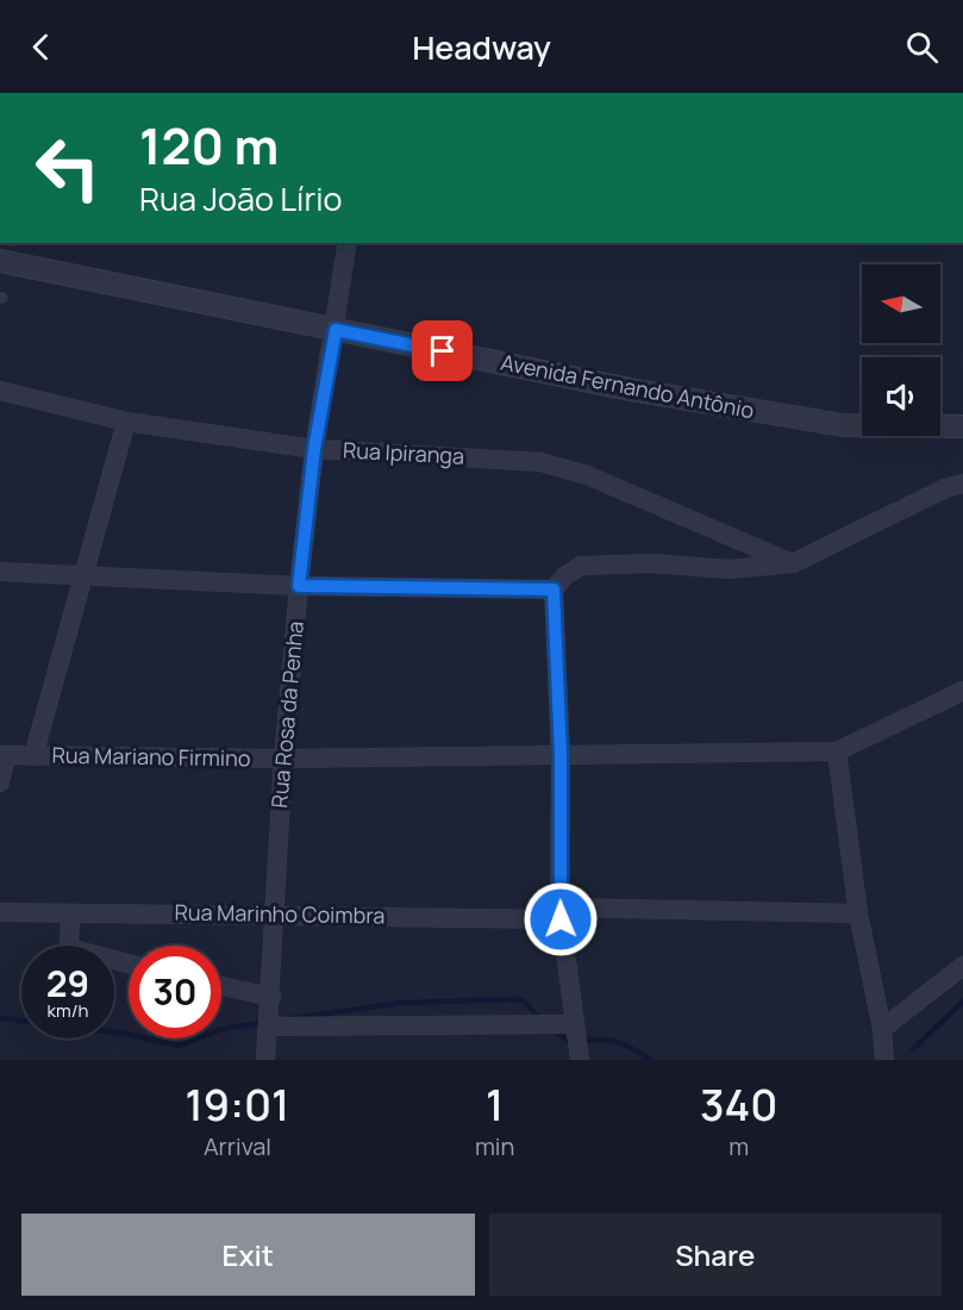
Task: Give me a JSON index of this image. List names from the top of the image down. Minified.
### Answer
{"streets":{"street":["Avenida Fernando Antônio","Rua Ipiranga","Rua Rosa da Penha","Rua Mariano Firmino","Rua Marinho Coimbra"]},"crossings":[["Avenida Fernando Antônio","Rua Rosa da Penha"],["Rua Ipiranga","Rua Rosa da Penha"],["Rua Rosa da Penha","Rua Mariano Firmino"],["Rua Rosa da Penha","Rua Marinho Coimbra"]],"north":"left","page":{"header":"Headway","turn":["120 m","Rua João Lírio"],"speed":"29 km/h","limit":"30","eta":["19:01","Arrival","1","min","340","m"],"buttons":["Exit","Share"]}}
